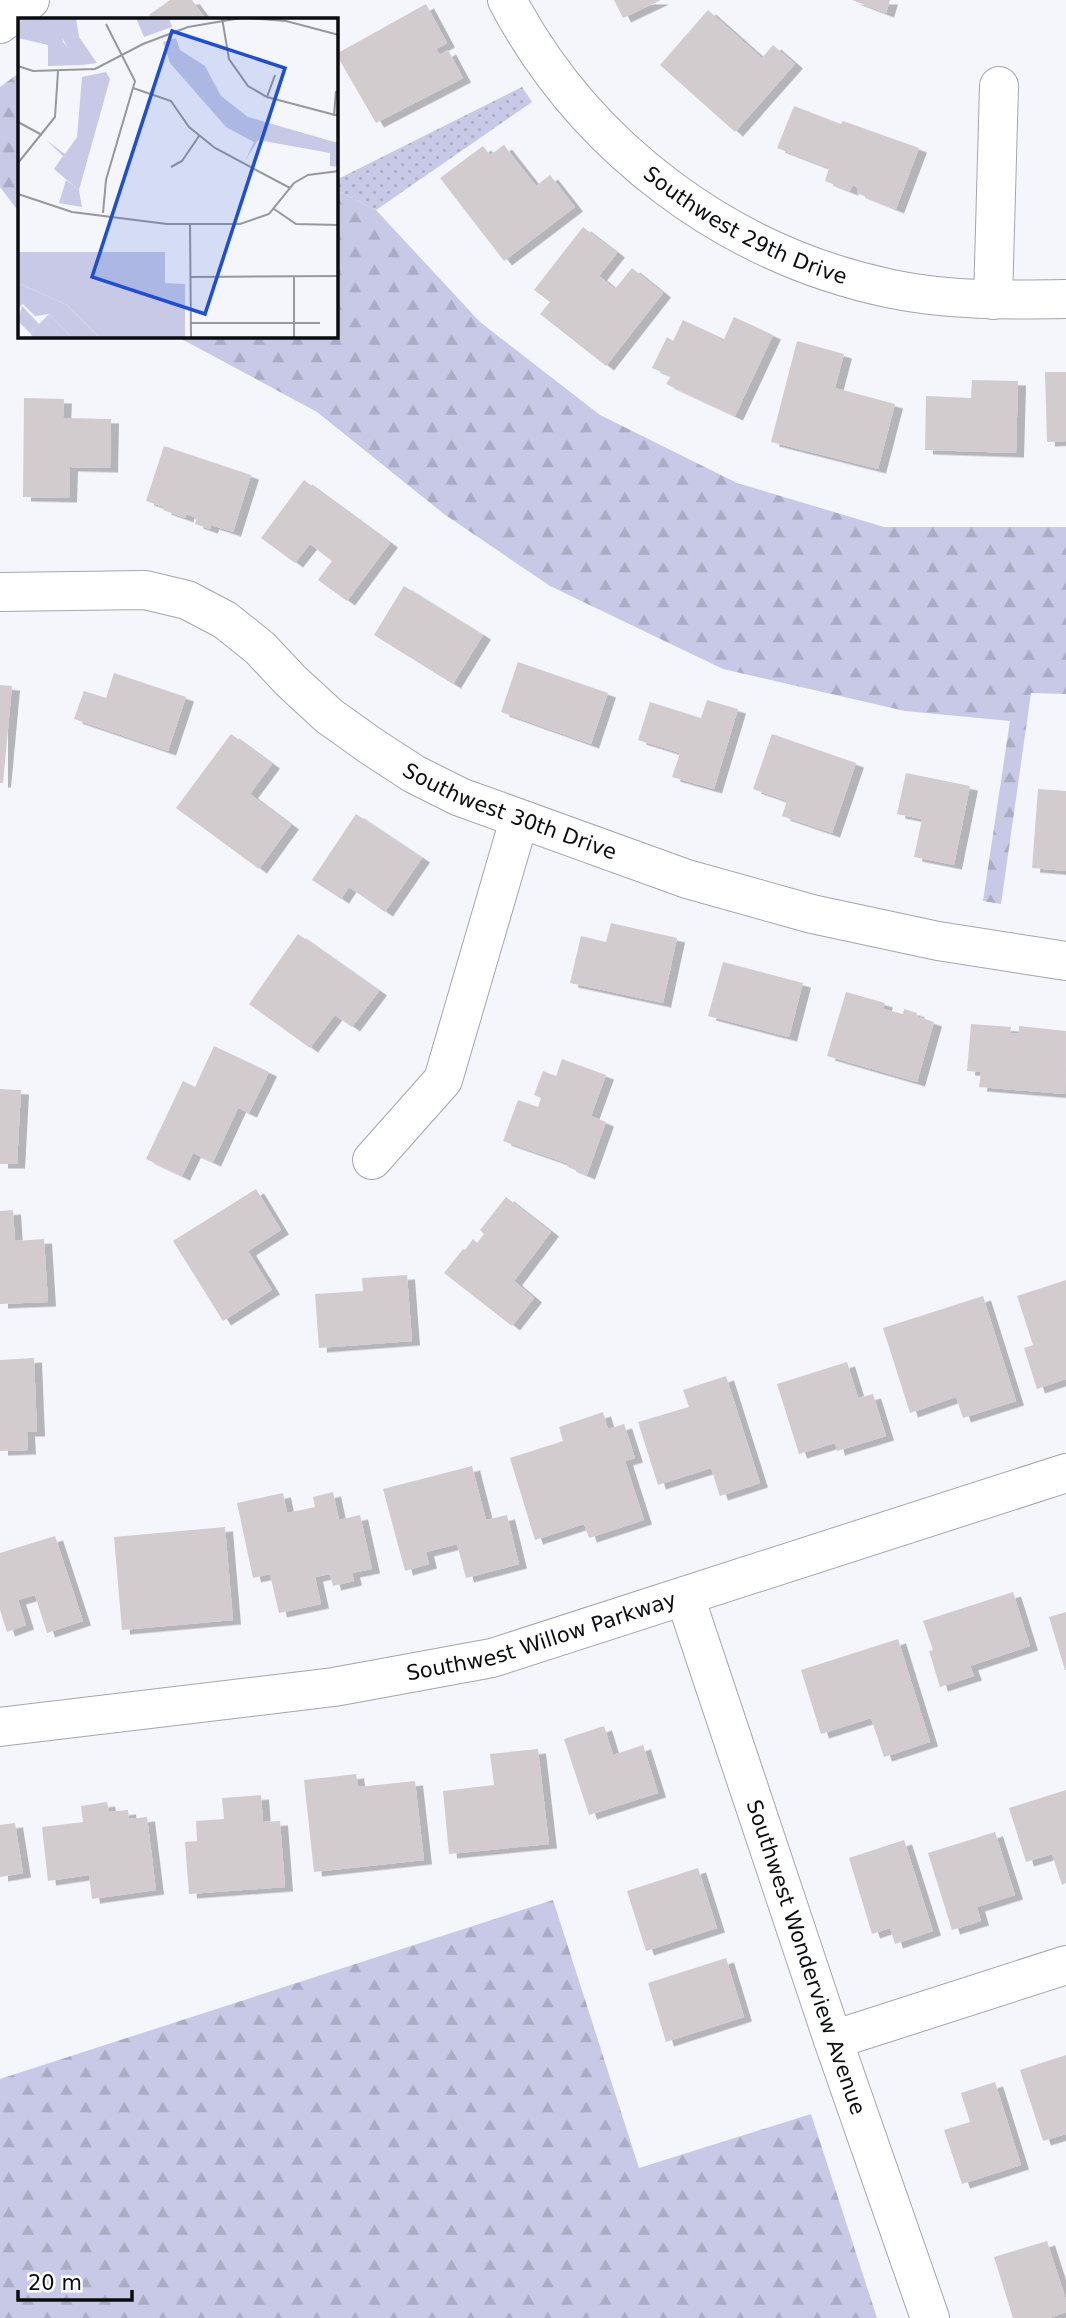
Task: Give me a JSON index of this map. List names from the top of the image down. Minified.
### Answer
{"streets":{"street":["Southwest 29th Drive","Southwest 30th Drive","Southwest Willow Parkway","Southwest Wonderview Avenue"]},"crossings":[["Southwest Willow Parkway","Southwest Wonderview Avenue"]],"scale_bar":"20 m"}
